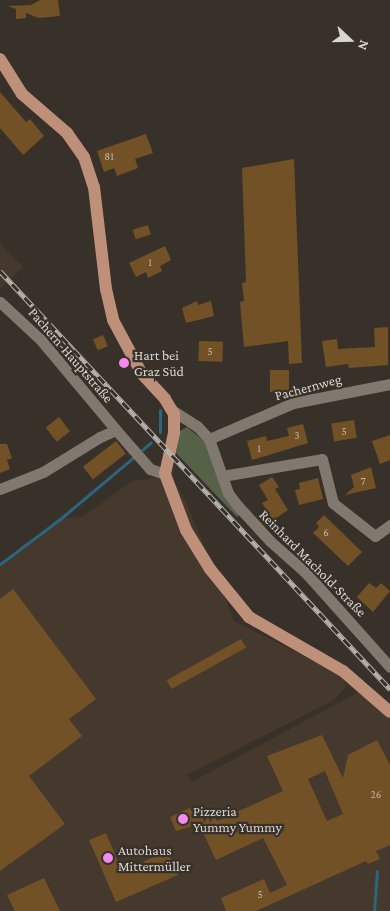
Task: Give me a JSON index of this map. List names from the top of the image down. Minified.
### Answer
{"streets":{"street":["Pachern-Hauptstraße","Pachernweg","Reinhard Machold-Straße"]},"crossings":[["Pachernweg","Reinhard Machold-Straße"]],"places":["Hart bei Graz Süd","Pizzeria Yummy Yummy","Autohaus Mittermüller"],"house_numbers":["81","1","5","5","3","1","7","6","26","5"],"north":"right"}
